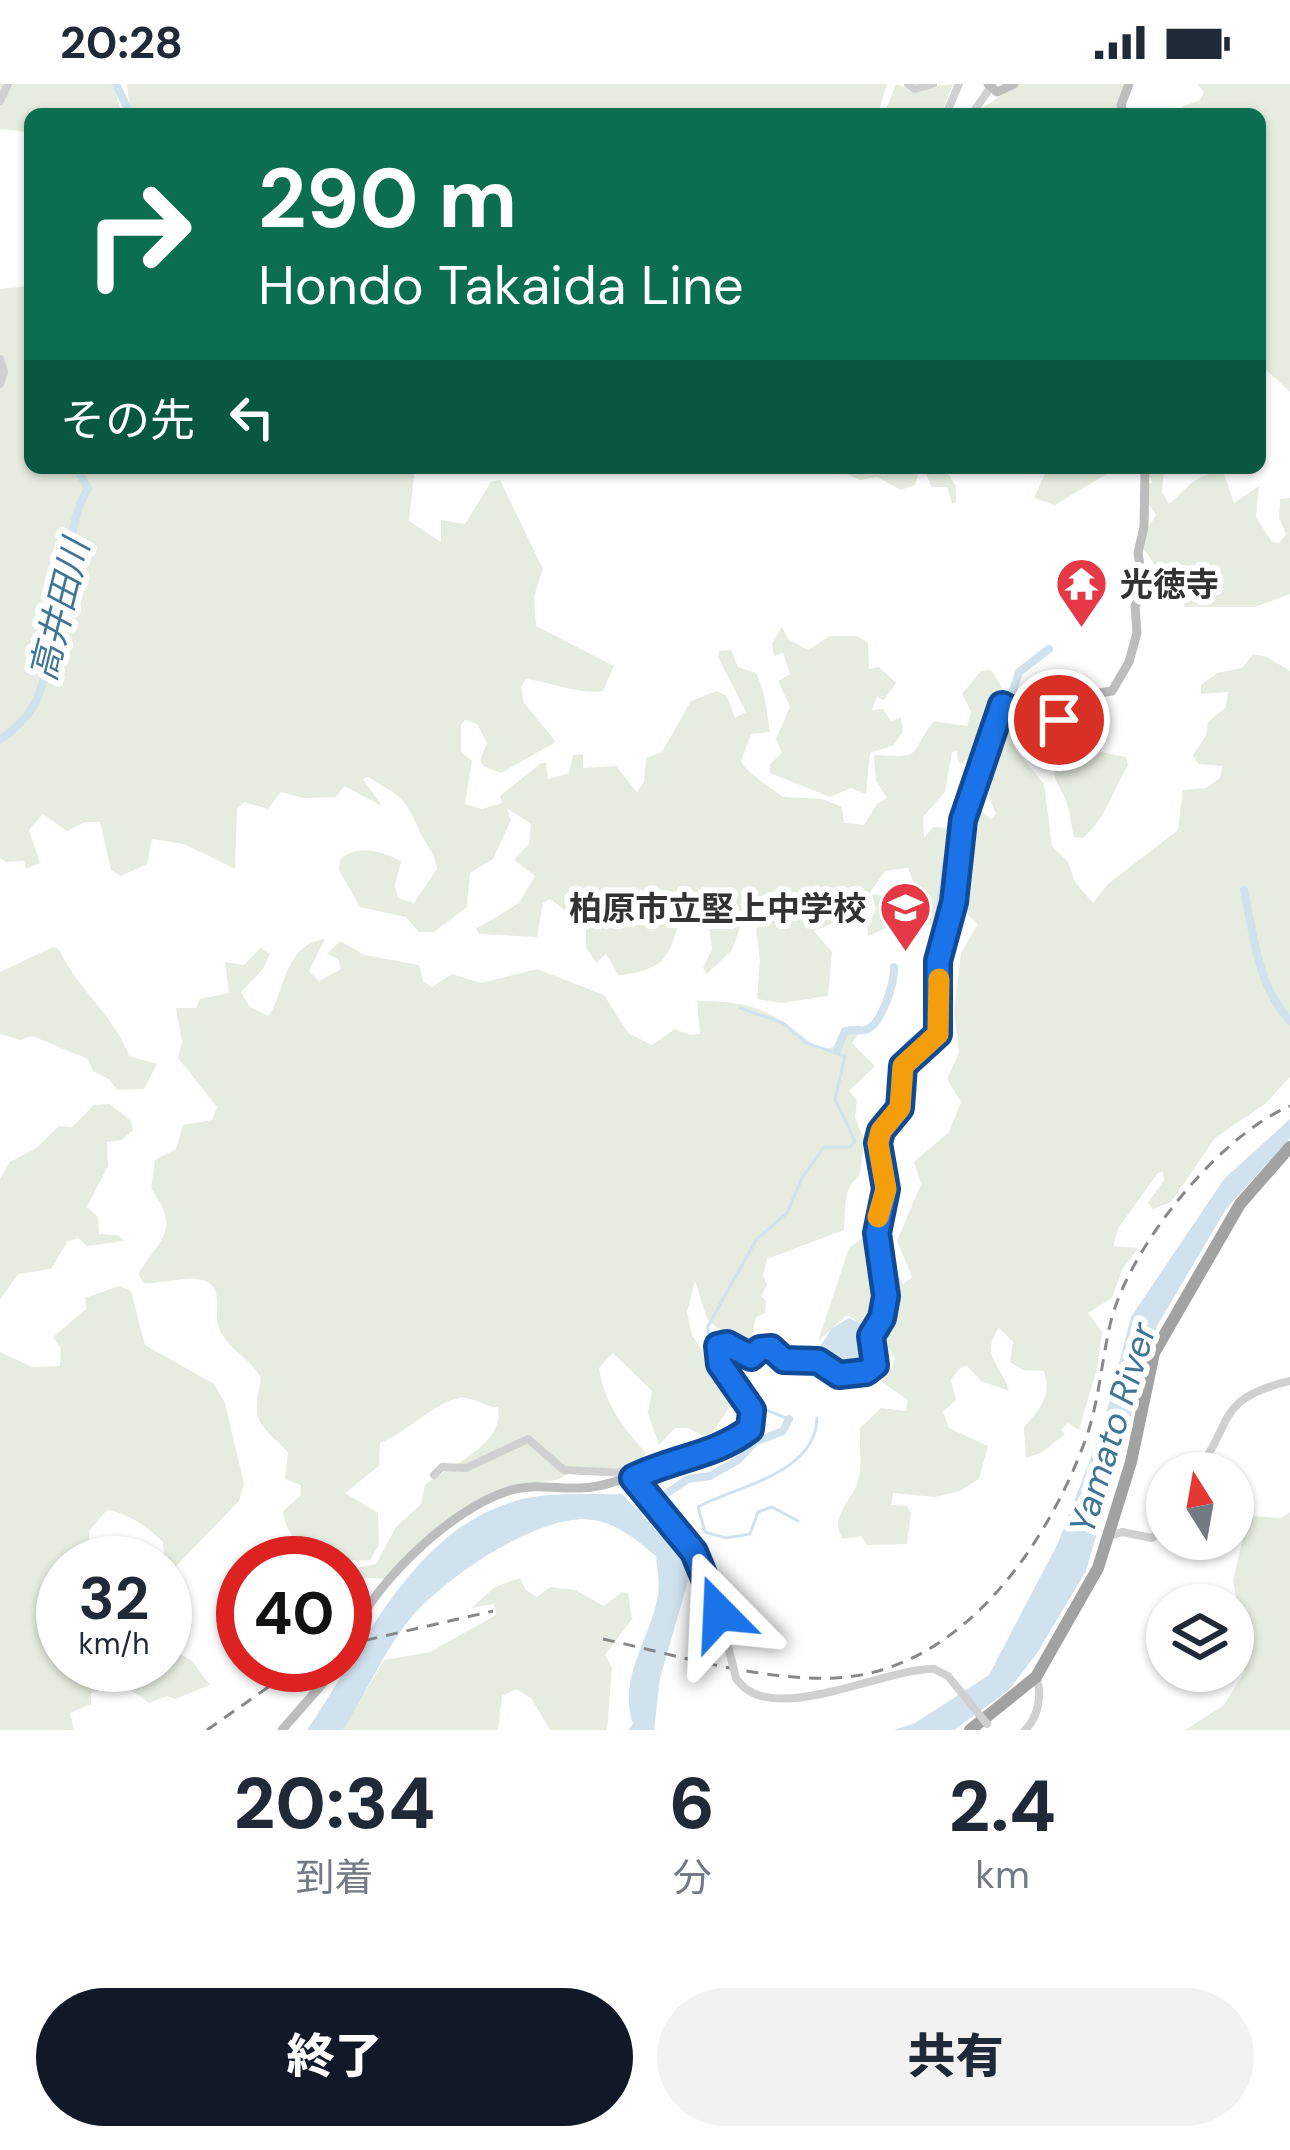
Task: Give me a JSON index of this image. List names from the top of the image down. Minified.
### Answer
{"water":["高井田川","Yamato River"],"places":{"temple":["光徳寺"],"school or university":["柏原市立堅上中学校"]},"north":"top","page":{"status":"20:28","turn":["290 m","Hondo Takaida Line"],"then":"その先","speed":"32 km/h","limit":"40","eta":["20:34","到着","6","分","2.4","km"],"buttons":["終了","共有"]}}
